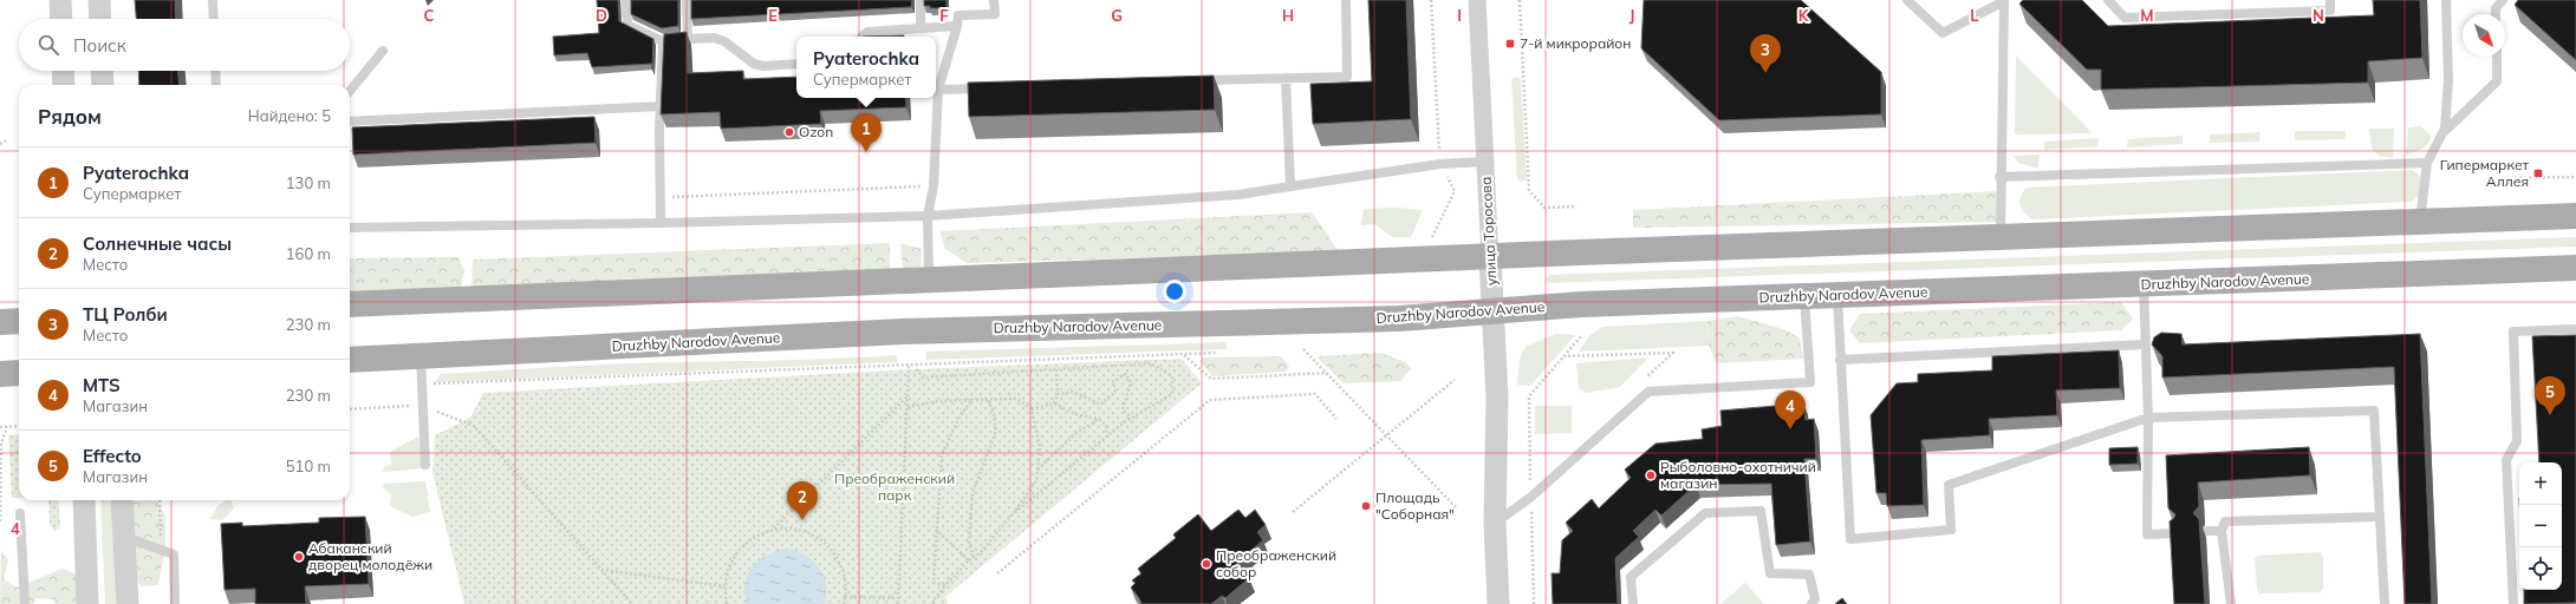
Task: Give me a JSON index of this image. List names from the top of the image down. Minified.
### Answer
{"streets":{"main road":["Druzhby Narodov Avenue"],"street":["улица Торосова"]},"crossings":[["улица Торосова","Druzhby Narodov Avenue"]],"parks":["Преображенский парк"],"places":{"transit":["7-й микрорайон","Гипермаркет Аллея"],"other":["Ozon","Рыболовно-охотничий магазин","Площадь \"Соборная\"","Абаканский дворец молодёжи","Преображенский собор"]},"north":"bottom right","page":{"search":"Поиск","pins":["3","1","5","4","2"],"popup":["Pyaterochka","Супермаркет"],"heading":["Рядом","Найдено: 5"],"list":[{"mark":"1","name":"Pyaterochka","note":"Супермаркет","value":"130 m"},{"mark":"2","name":"Солнечные часы","note":"Место","value":"160 m"},{"mark":"3","name":"ТЦ Ролби","note":"Место","value":"230 m"},{"mark":"4","name":"MTS","note":"Магазин","value":"230 m"},{"mark":"5","name":"Effecto","note":"Магазин","value":"510 m"}],"map_buttons":["+","−"]},"grid":{"columns":["C","D","E","F","G","H","I","J","K","L","M","N"],"rows":["4"]}}
